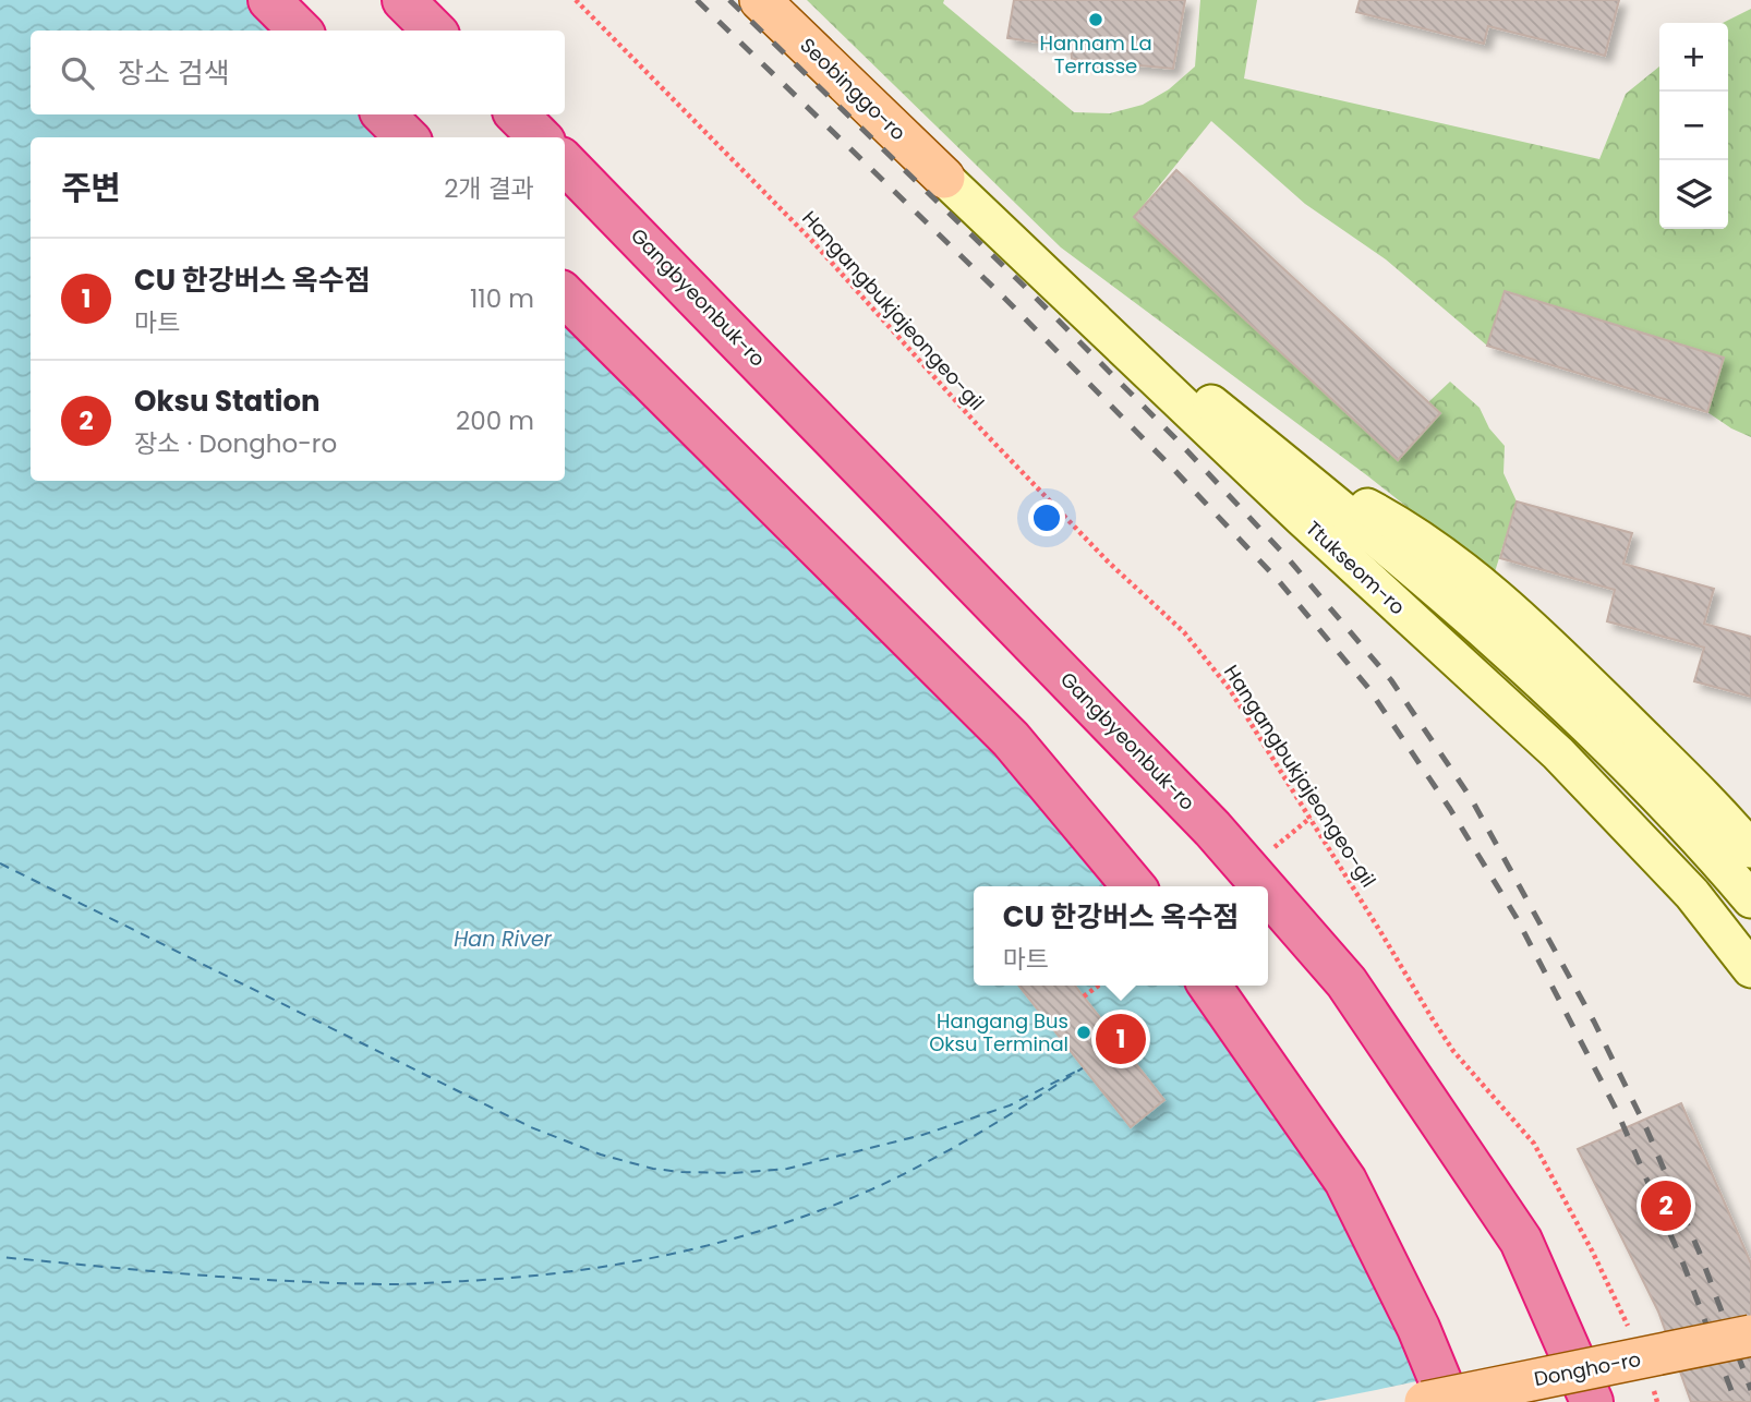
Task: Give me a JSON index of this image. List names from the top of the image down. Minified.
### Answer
{"streets":{"highway":["Gangbyeonbuk-ro"],"main road":["Seobinggo-ro","Ttukseom-ro","Dongho-ro"],"path":["Hangangbukjajeongeo-gil"]},"crossings":[["Seobinggo-ro","Ttukseom-ro"]],"water":["Han River"],"places":["Hannam La Terrasse","Hangang Bus Oksu Terminal"],"page":{"map_buttons":["+","−"],"search":"장소 검색","heading":["주변","2개 결과"],"list":[{"mark":"1","name":"CU 한강버스 옥수점","note":"마트","value":"110 m"},{"mark":"2","name":"Oksu Station","note":"장소 · Dongho-ro","value":"200 m"}],"popup":["CU 한강버스 옥수점","마트"],"pins":["1","2"]}}
